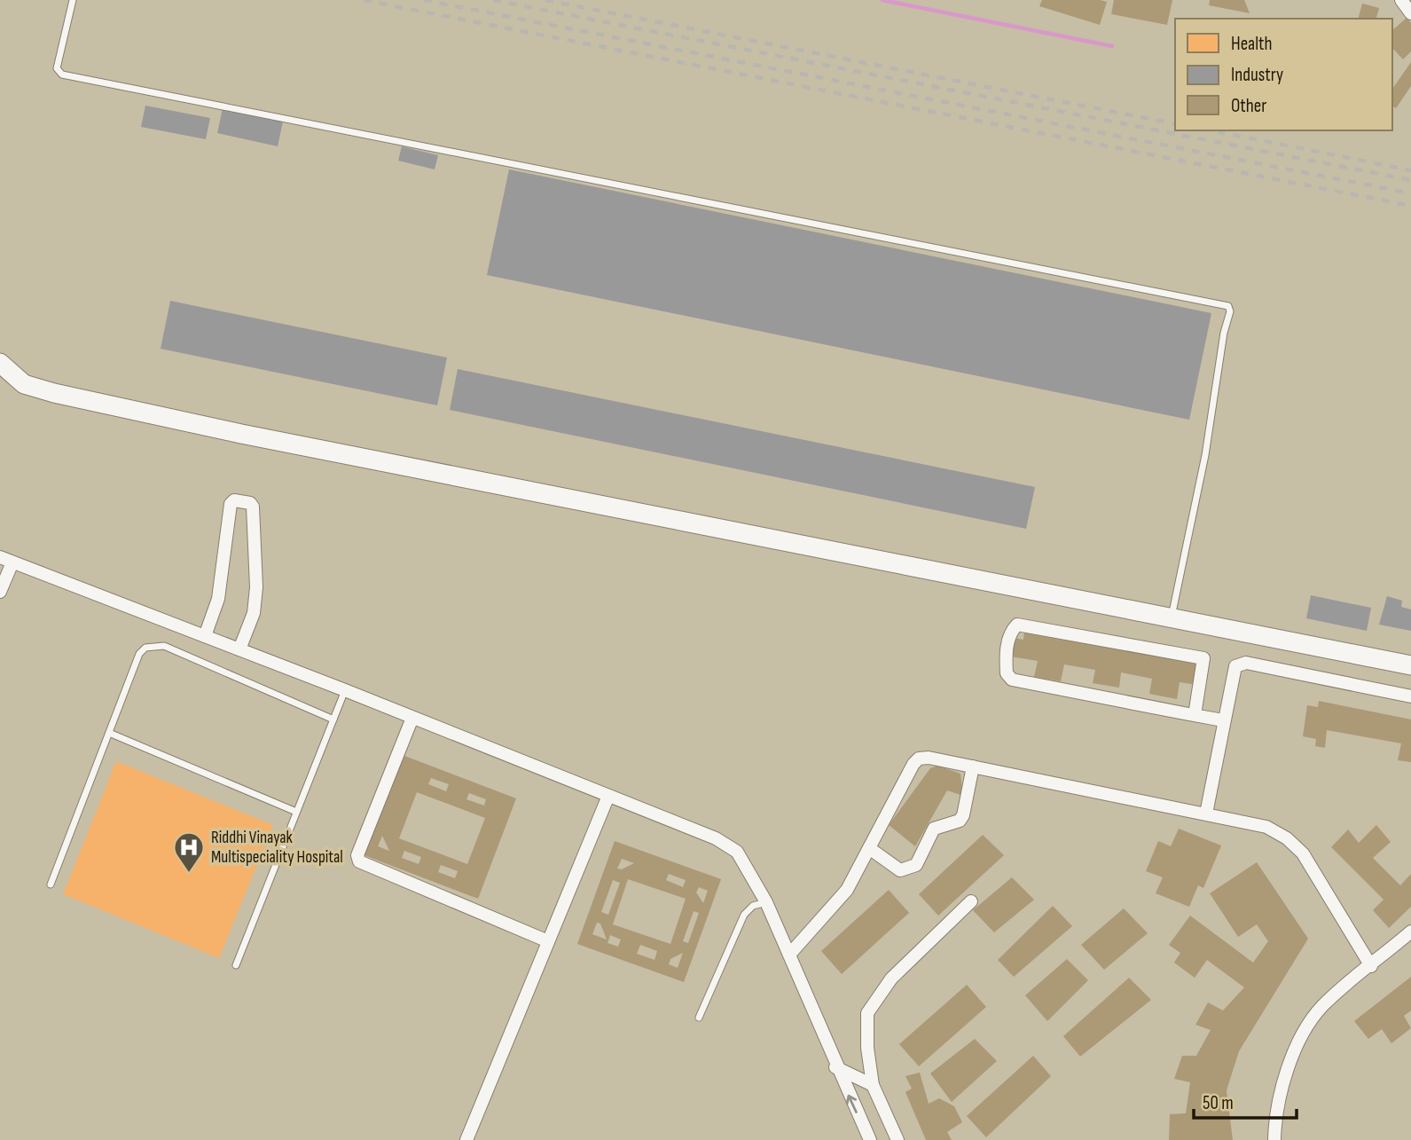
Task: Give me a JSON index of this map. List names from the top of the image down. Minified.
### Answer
{"places":{"hospital":["Riddhi Vinayak Multispeciality Hospital"]},"legend":["Health","Industry","Other"],"scale_bar":"50 m"}
